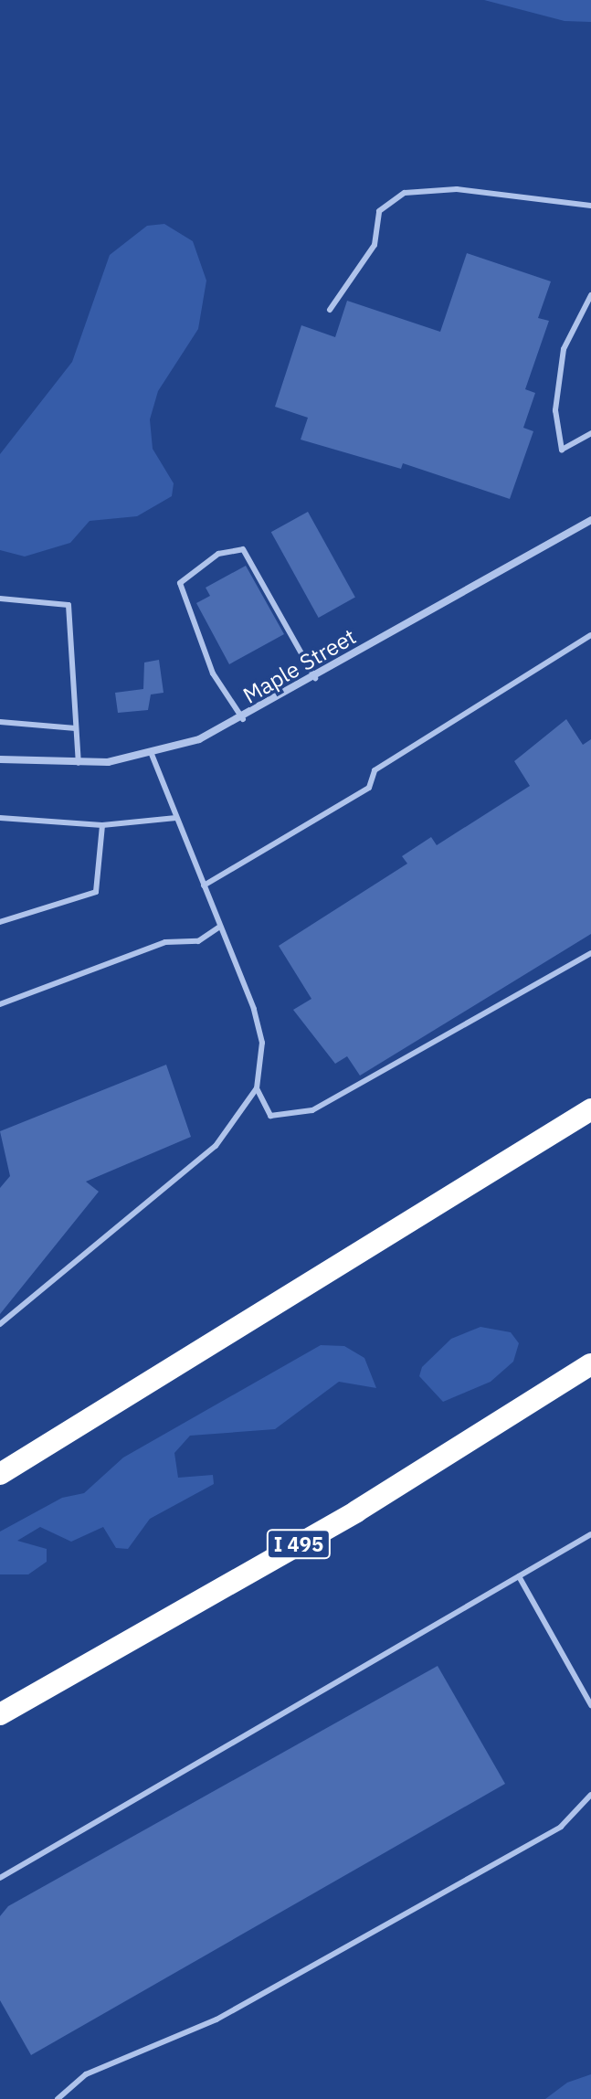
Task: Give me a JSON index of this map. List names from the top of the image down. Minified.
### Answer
{"streets":{"highway":["I 495"],"street":["Maple Street"]}}
